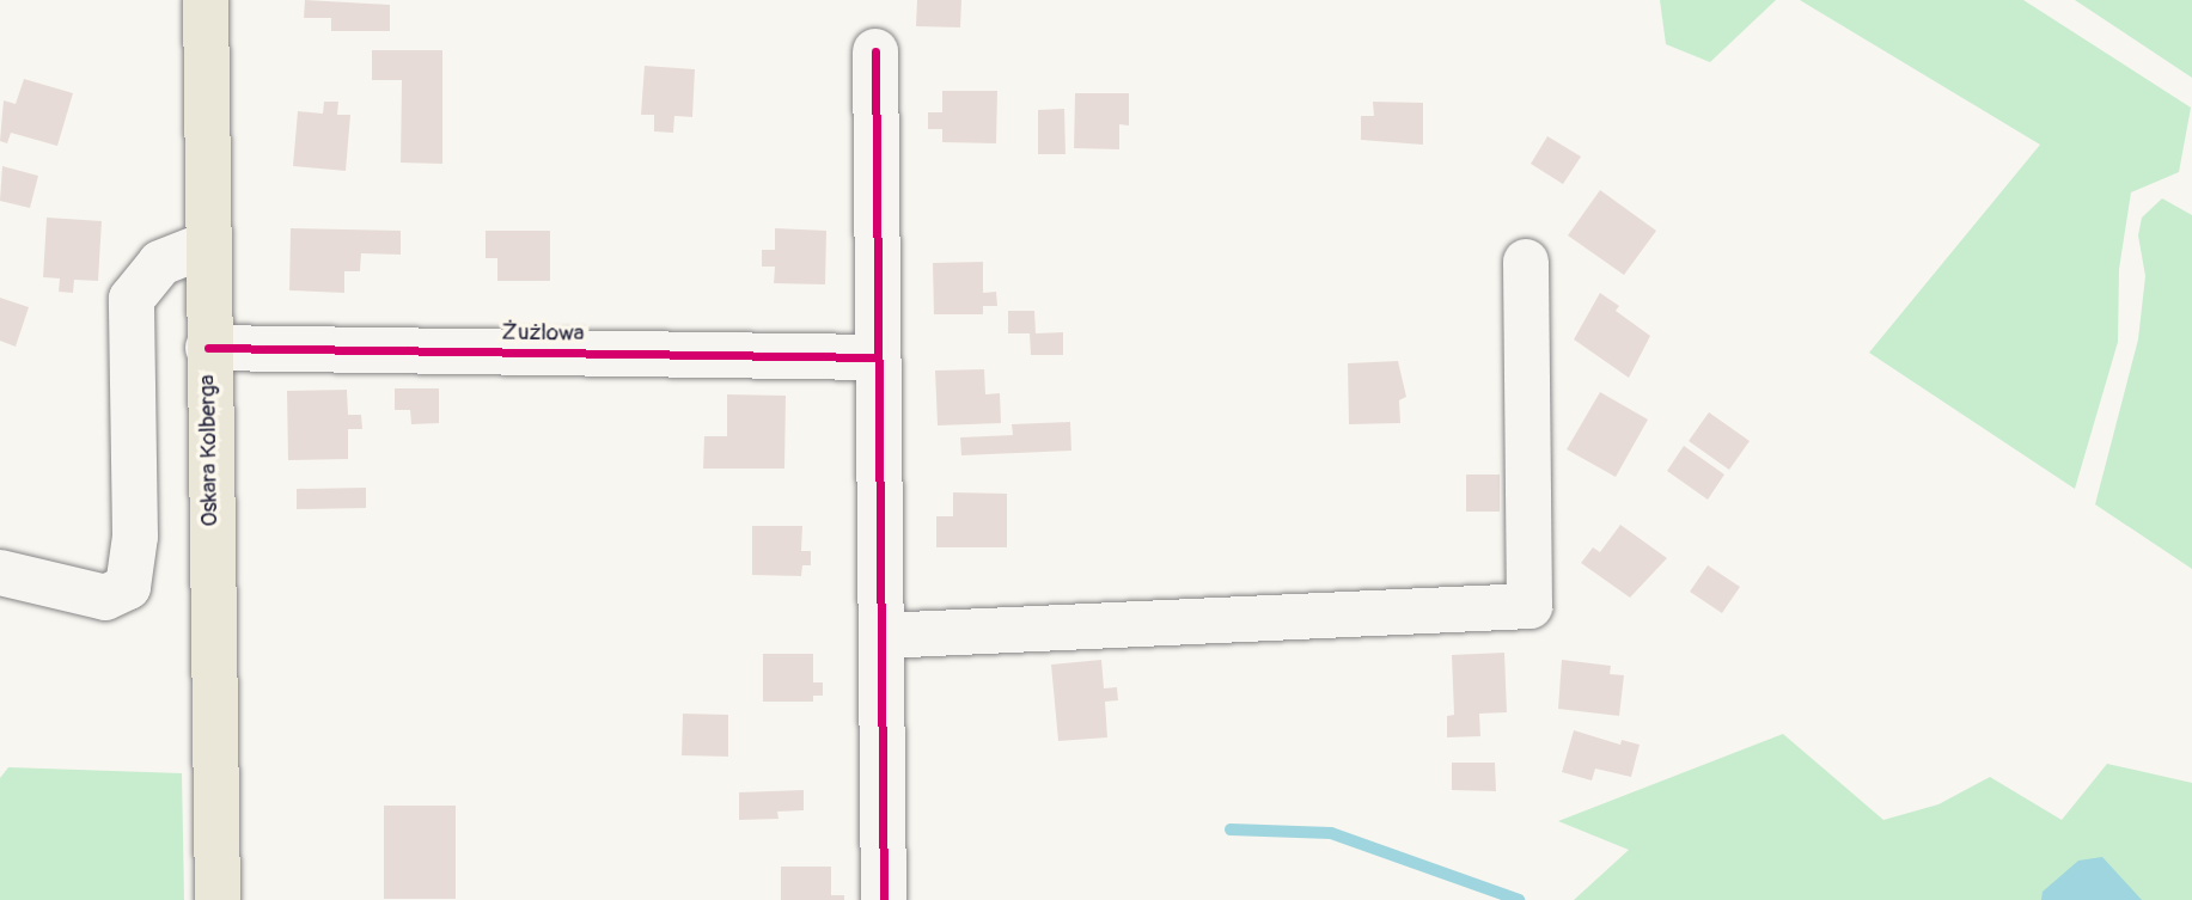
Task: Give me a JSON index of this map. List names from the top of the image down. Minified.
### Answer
{"streets":{"main road":["Oskara Kolberga"],"street":["Żużlowa"]},"crossings":[["Żużlowa","Oskara Kolberga"]]}
